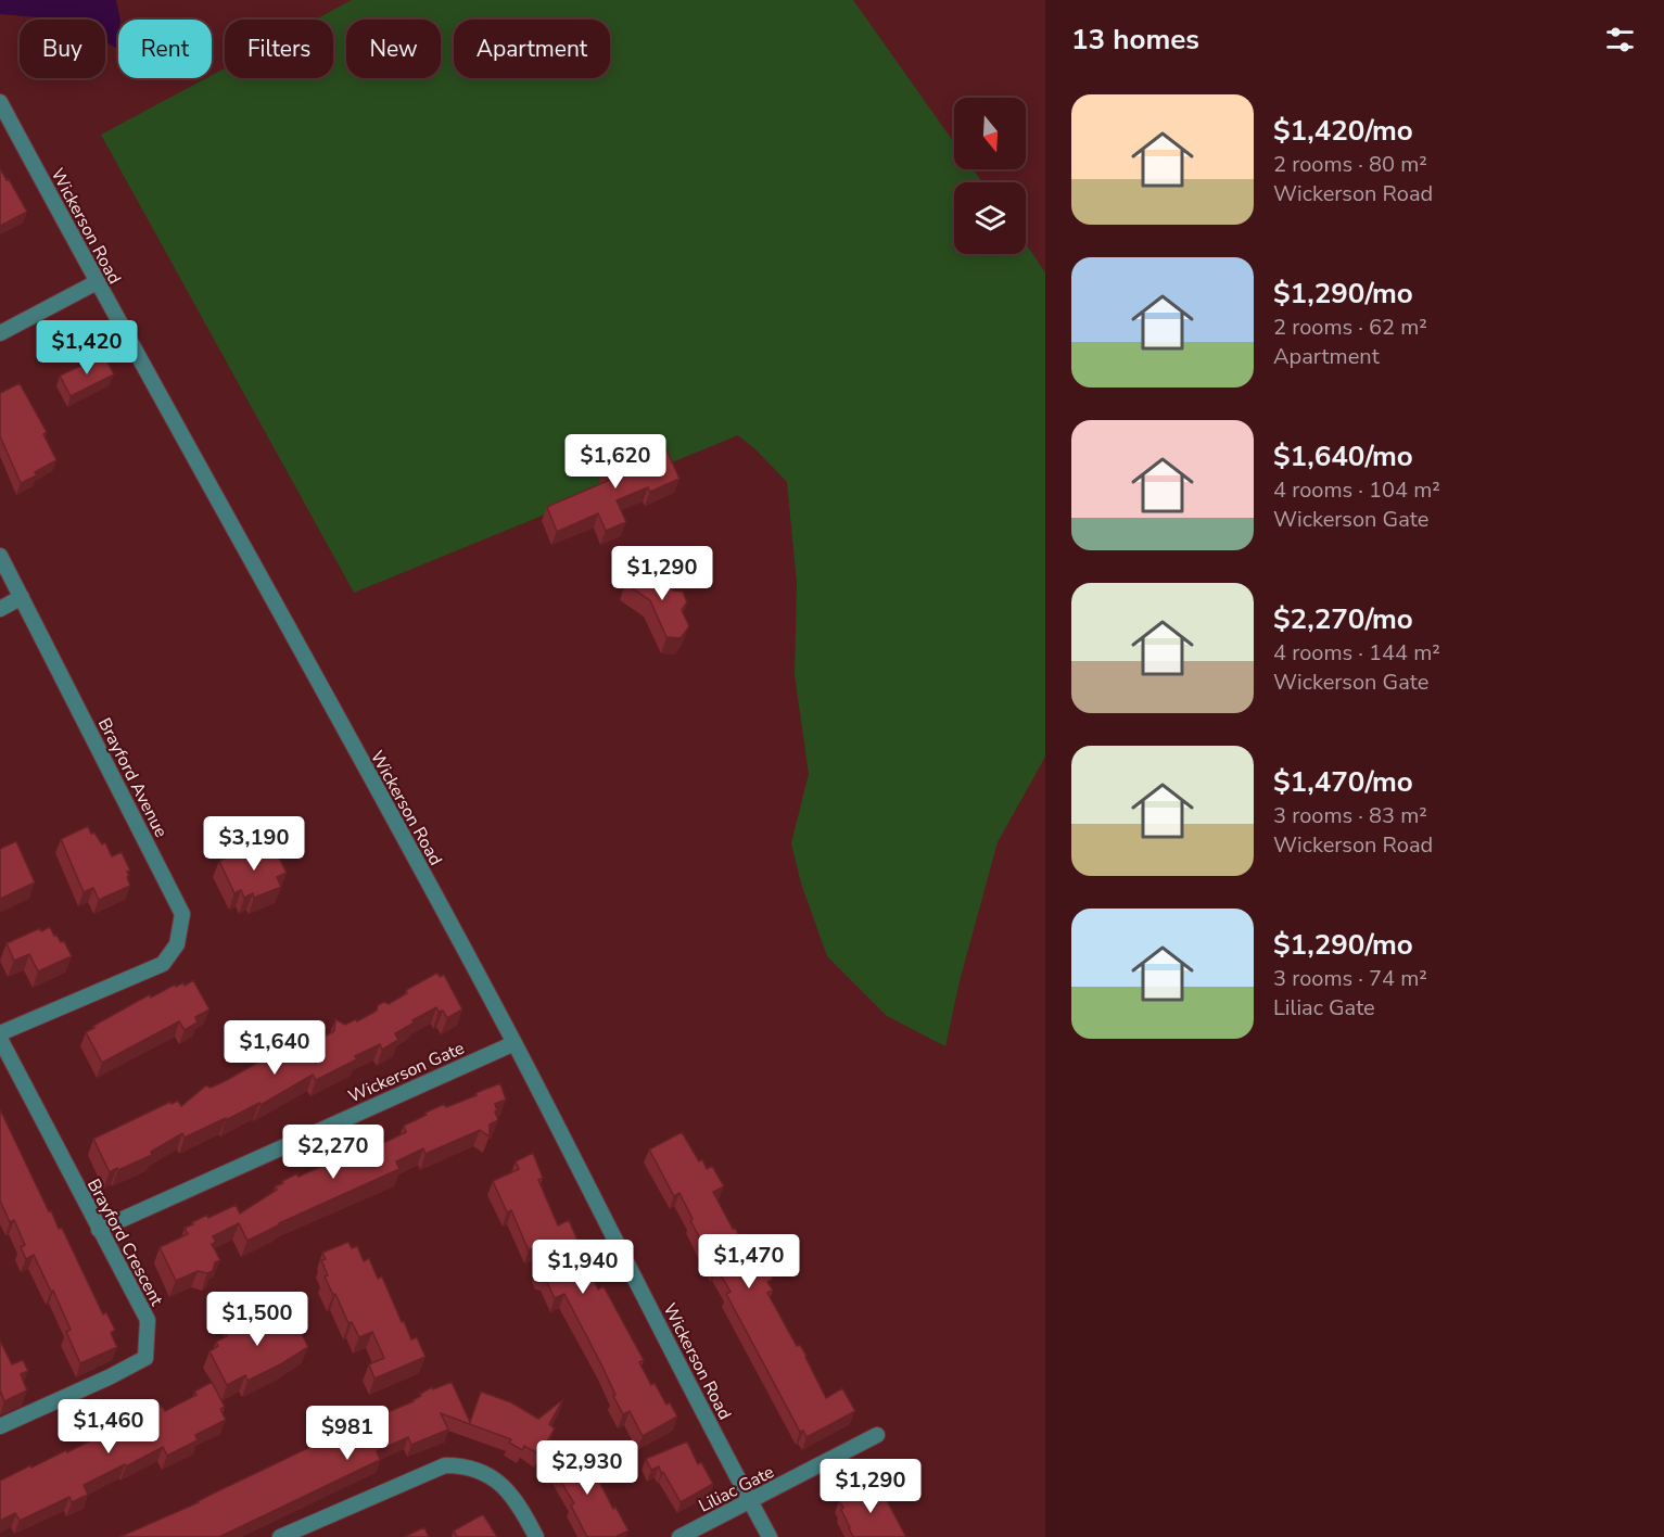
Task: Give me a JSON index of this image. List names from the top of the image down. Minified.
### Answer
{"streets":{"street":["Wickerson Road","Brayford Avenue","Wickerson Gate","Brayford Crescent","Liliac Gate"]},"crossings":[["Wickerson Road","Wickerson Gate"],["Wickerson Road","Liliac Gate"],["Wickerson Gate","Brayford Crescent"]],"north":"bottom","page":{"heading":"13 homes","chip":["Buy","Rent","Filters","New","Apartment"],"list":[{"name":"$1,420/mo","note":"2 rooms · 80 m² · Wickerson Road"},{"name":"$1,290/mo","note":"2 rooms · 62 m² · Apartment"},{"name":"$1,640/mo","note":"4 rooms · 104 m² · Wickerson Gate"},{"name":"$2,270/mo","note":"4 rooms · 144 m² · Wickerson Gate"},{"name":"$1,470/mo","note":"3 rooms · 83 m² · Wickerson Road"},{"name":"$1,290/mo","note":"3 rooms · 74 m² · Liliac Gate"}],"price":["$1,420","$1,620","$1,290","$3,190","$1,640","$2,270","$1,470","$1,940","$1,500","$1,460","$981","$2,930","$1,290"]}}
